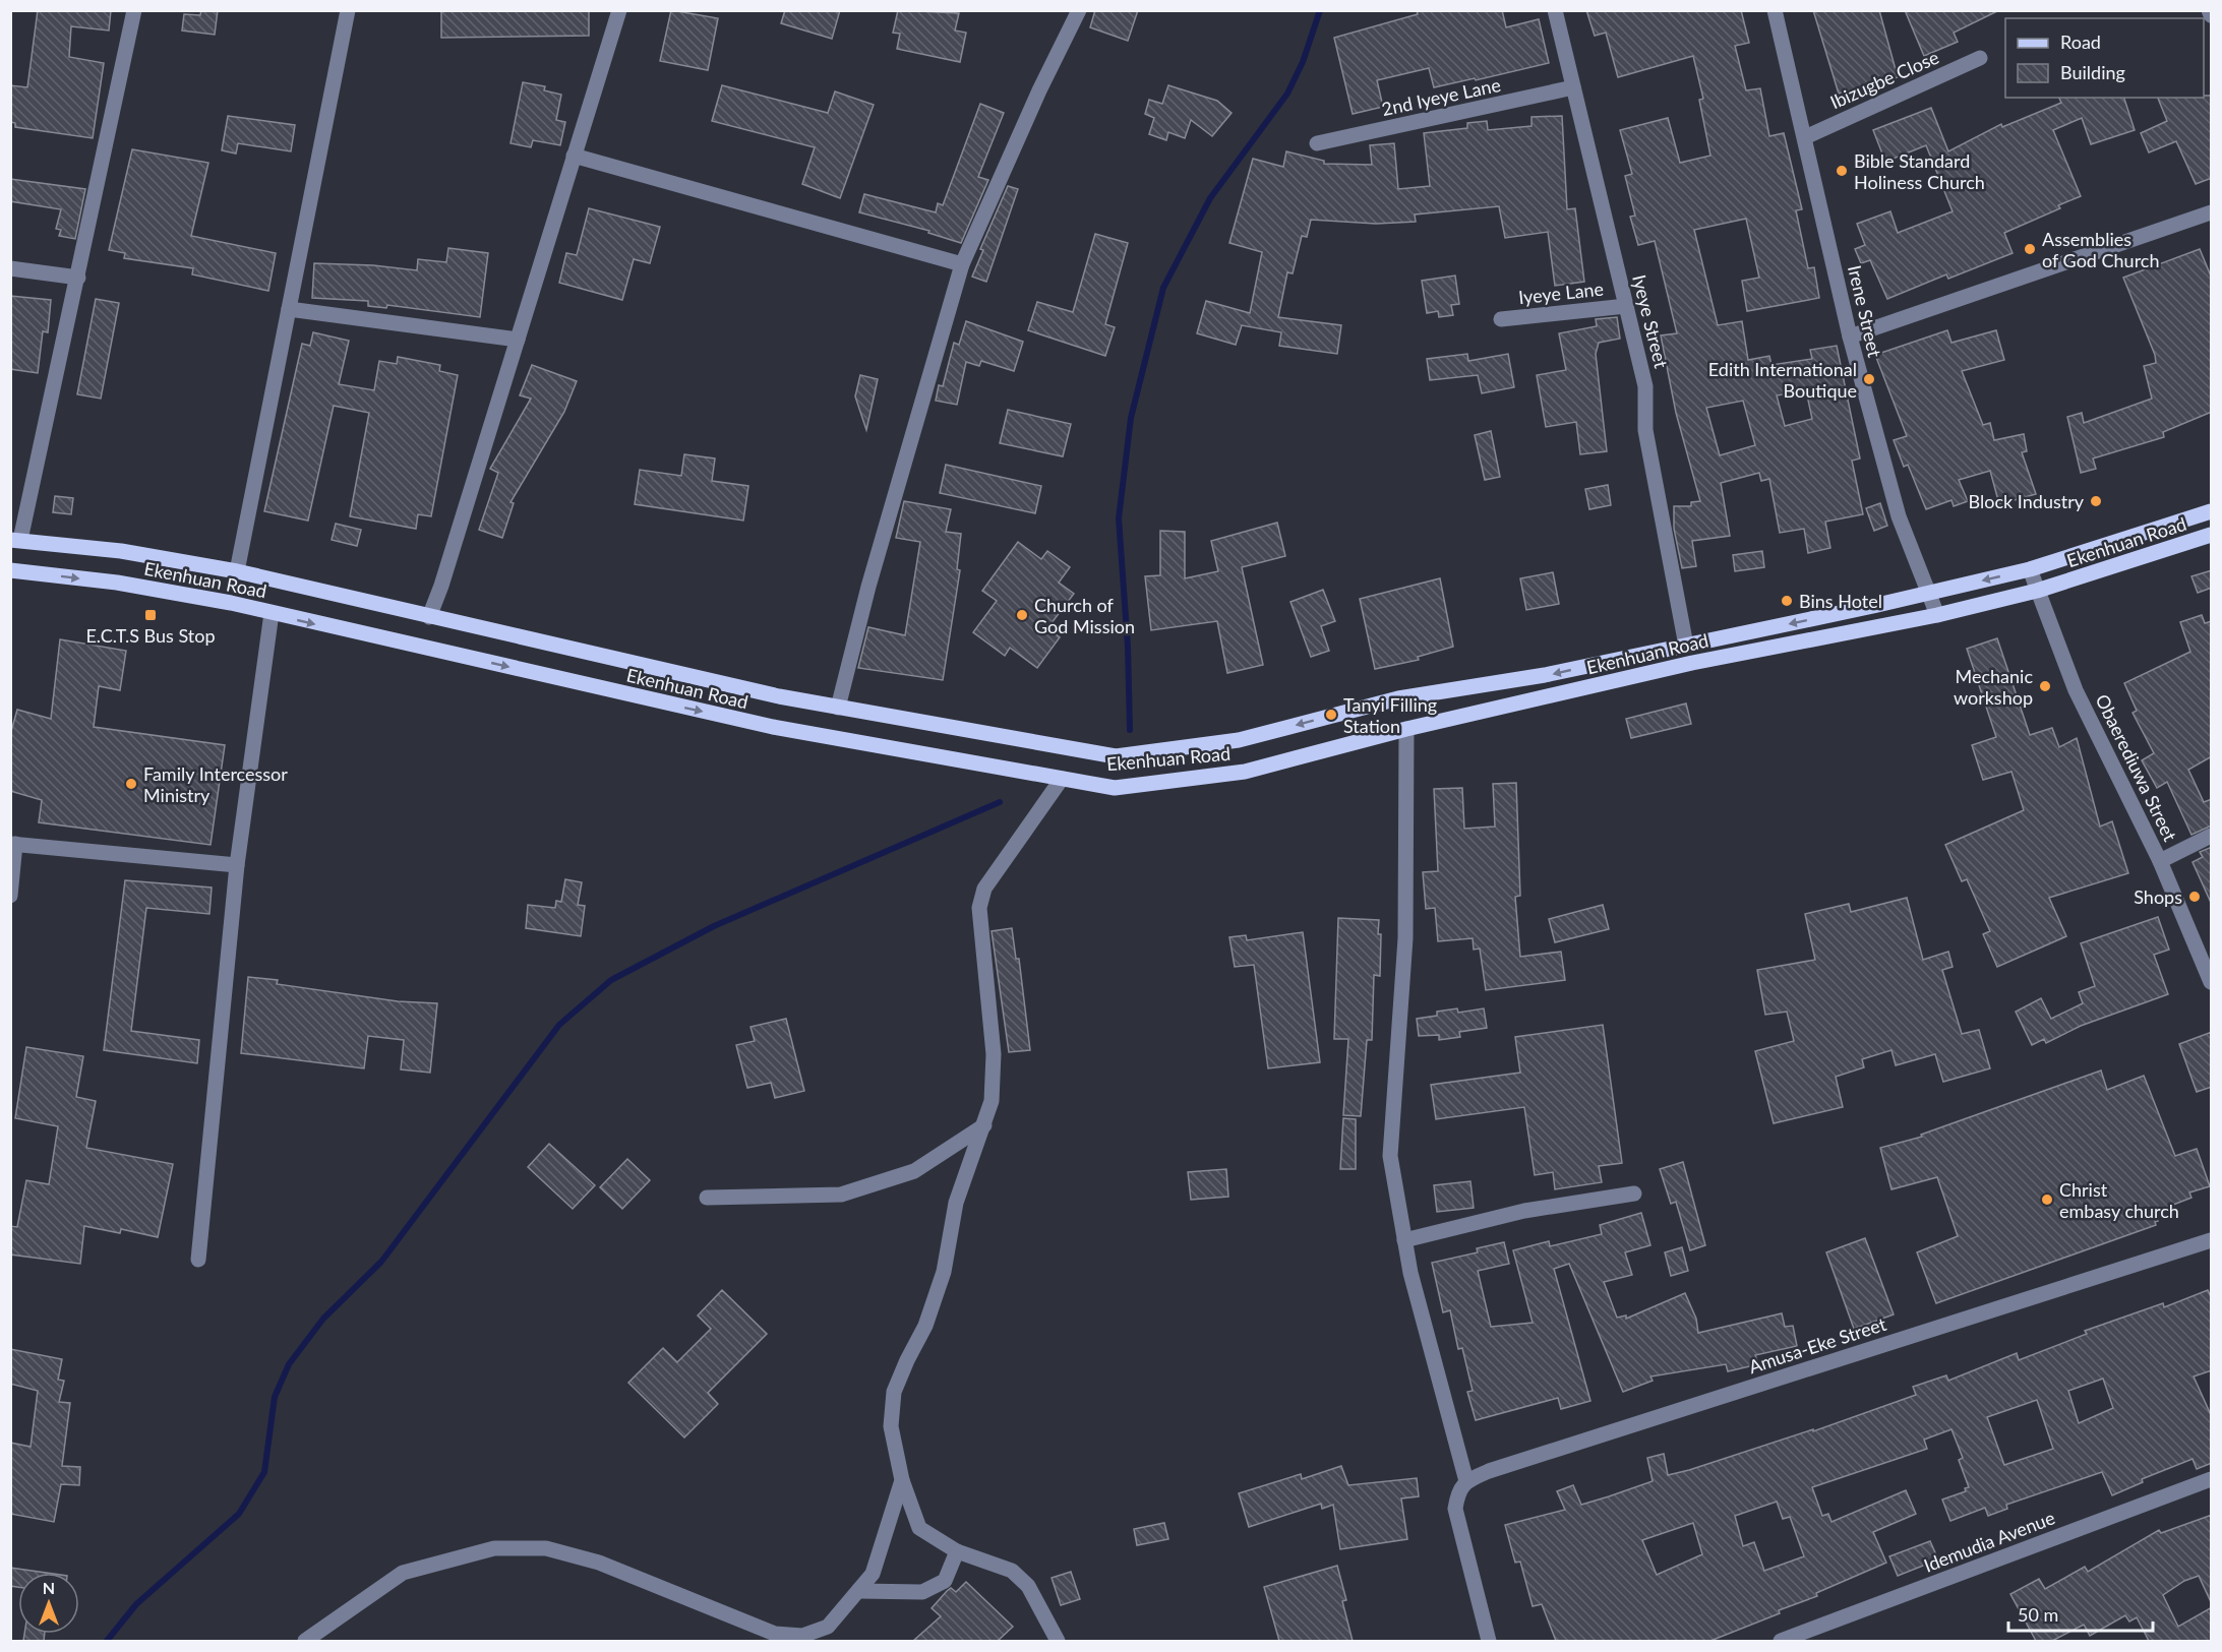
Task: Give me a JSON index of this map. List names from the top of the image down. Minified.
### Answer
{"streets":{"main road":["Ekenhuan Road"],"street":["Ibizugbe Close","2nd Iyeye Lane","Iyeye Lane","Irene Street","Iyeye Street","Obaerediuwa Street","Amusa-Eke Street","Idemudia Avenue"]},"crossings":[["Ibizugbe Close","Irene Street"],["2nd Iyeye Lane","Iyeye Street"],["Iyeye Lane","Iyeye Street"],["Irene Street","Ekenhuan Road"],["Iyeye Street","Ekenhuan Road"],["Ekenhuan Road","Obaerediuwa Street"]],"places":{"other":["Bible Standard Holiness Church","Assemblies of God Church","Edith International Boutique","Block Industry","Bins Hotel","Church of God Mission","Mechanic workshop","Tanyi Filling Station","Family Intercessor Ministry","Shops","Christ embasy church"],"transit":["E.C.T.S Bus Stop"]},"legend":["Road","Building"],"scale_bar":"50 m","north":"top"}
